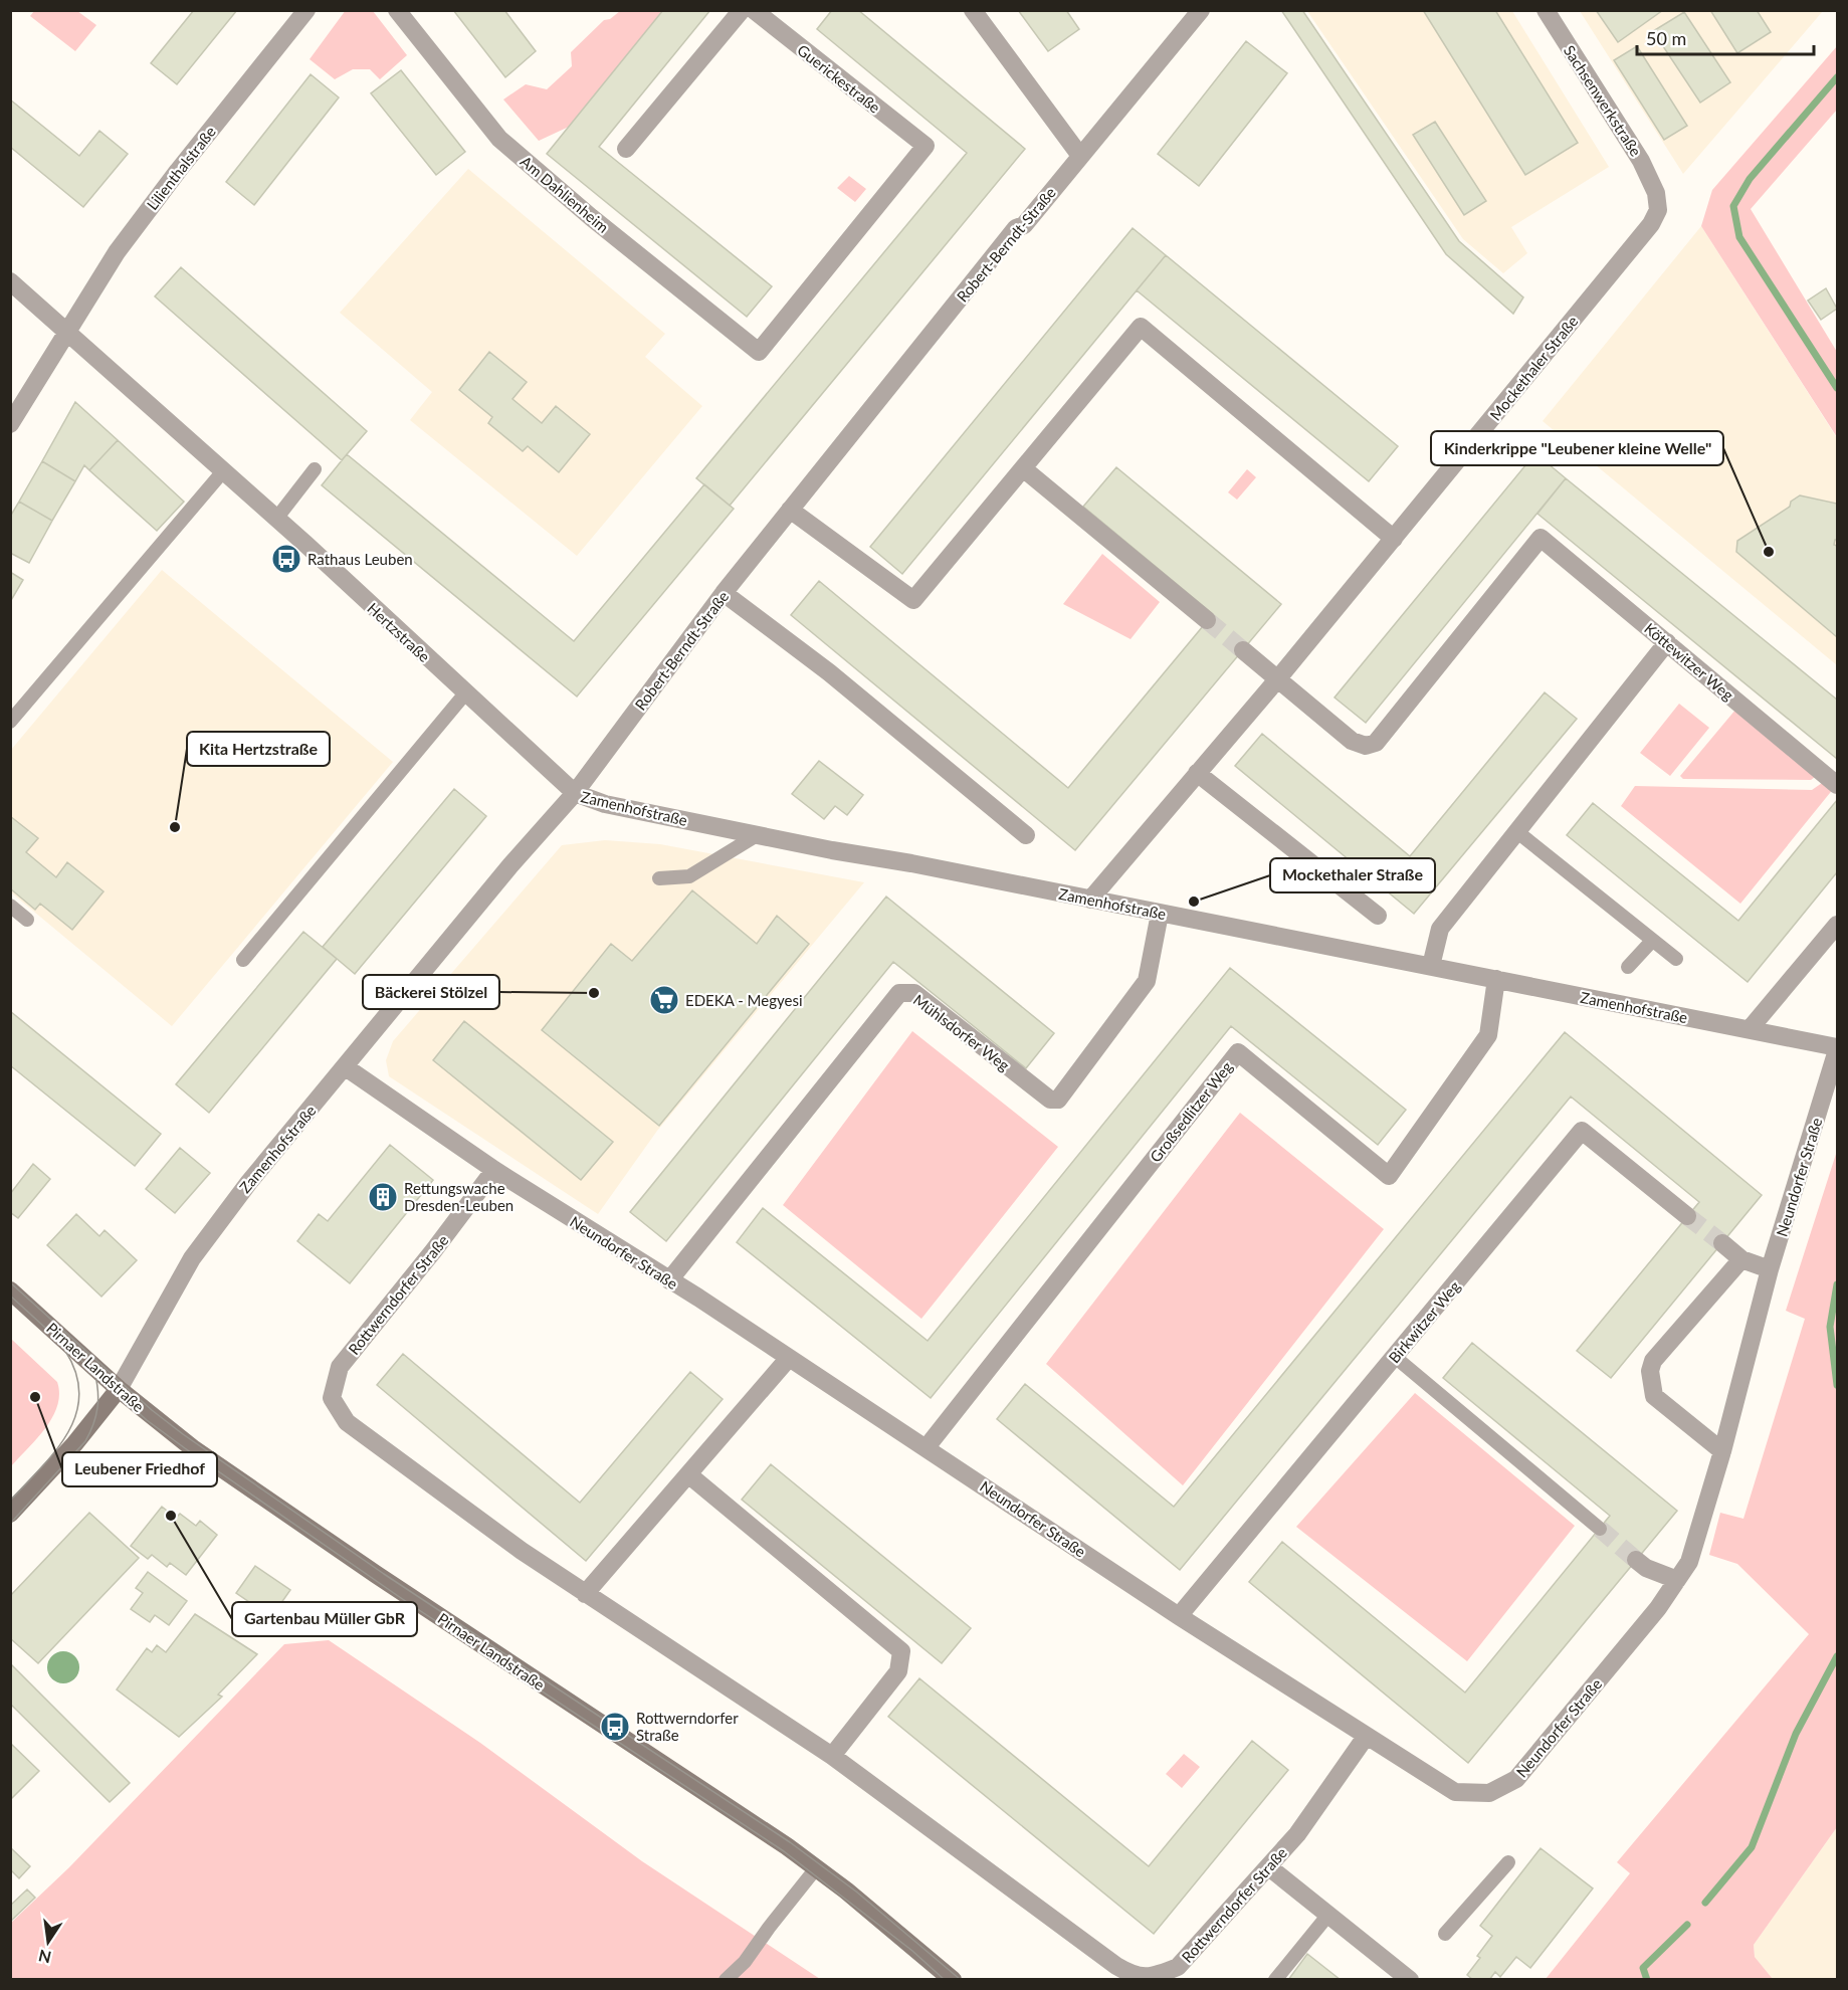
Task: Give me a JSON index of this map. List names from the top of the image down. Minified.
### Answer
{"streets":{"street":["Guerickestraße","Sachsenwerkstraße","Lilienthalstraße","Am Dahlienheim","Robert-Berndt-Straße","Mockethaler Straße","Hertzstraße","Köttewitzer Weg","Zamenhofstraße","Mühlsdorfer Weg","Großsedlitzer Weg","Neundorfer Straße","Rottwerndorfer Straße","Birkwitzer Weg","Pirnaer Landstraße"]},"crossings":[["Guerickestraße","Am Dahlienheim"],["Sachsenwerkstraße","Mockethaler Straße"],["Lilienthalstraße","Hertzstraße"],["Robert-Berndt-Straße","Hertzstraße"],["Robert-Berndt-Straße","Zamenhofstraße"],["Mockethaler Straße","Köttewitzer Weg"],["Mockethaler Straße","Zamenhofstraße"],["Hertzstraße","Zamenhofstraße"],["Zamenhofstraße","Mühlsdorfer Weg"],["Zamenhofstraße","Großsedlitzer Weg"],["Zamenhofstraße","Neundorfer Straße"],["Zamenhofstraße","Pirnaer Landstraße"],["Mühlsdorfer Weg","Neundorfer Straße"],["Großsedlitzer Weg","Neundorfer Straße"],["Neundorfer Straße","Rottwerndorfer Straße"],["Neundorfer Straße","Birkwitzer Weg"]],"places":{"other":["Kinderkrippe \"Leubener kleine Welle\"","Kita Hertzstraße","Mockethaler Straße","Bäckerei Stölzel","Leubener Friedhof","Gartenbau Müller GbR"],"bus stop":["Rathaus Leuben","Rottwerndorfer Straße"],"supermarket":["EDEKA - Megyesi"],"building":["Rettungswache Dresden-Leuben"]},"scale_bar":"50 m","north":"bottom"}
